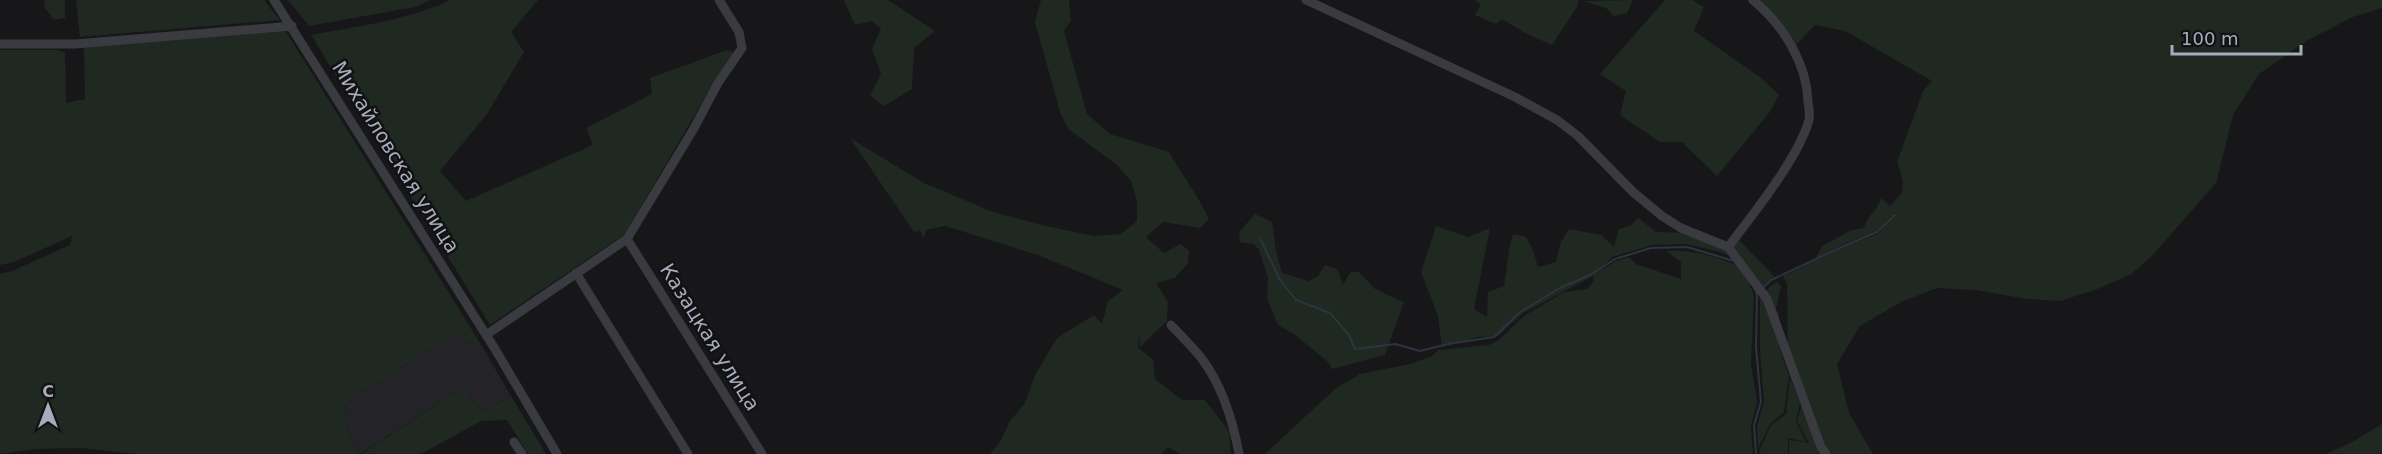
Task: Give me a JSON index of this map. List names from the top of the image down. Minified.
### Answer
{"streets":{"street":["Михайловская улица","Казацкая улица"]},"scale_bar":"100 m","north":"top"}
